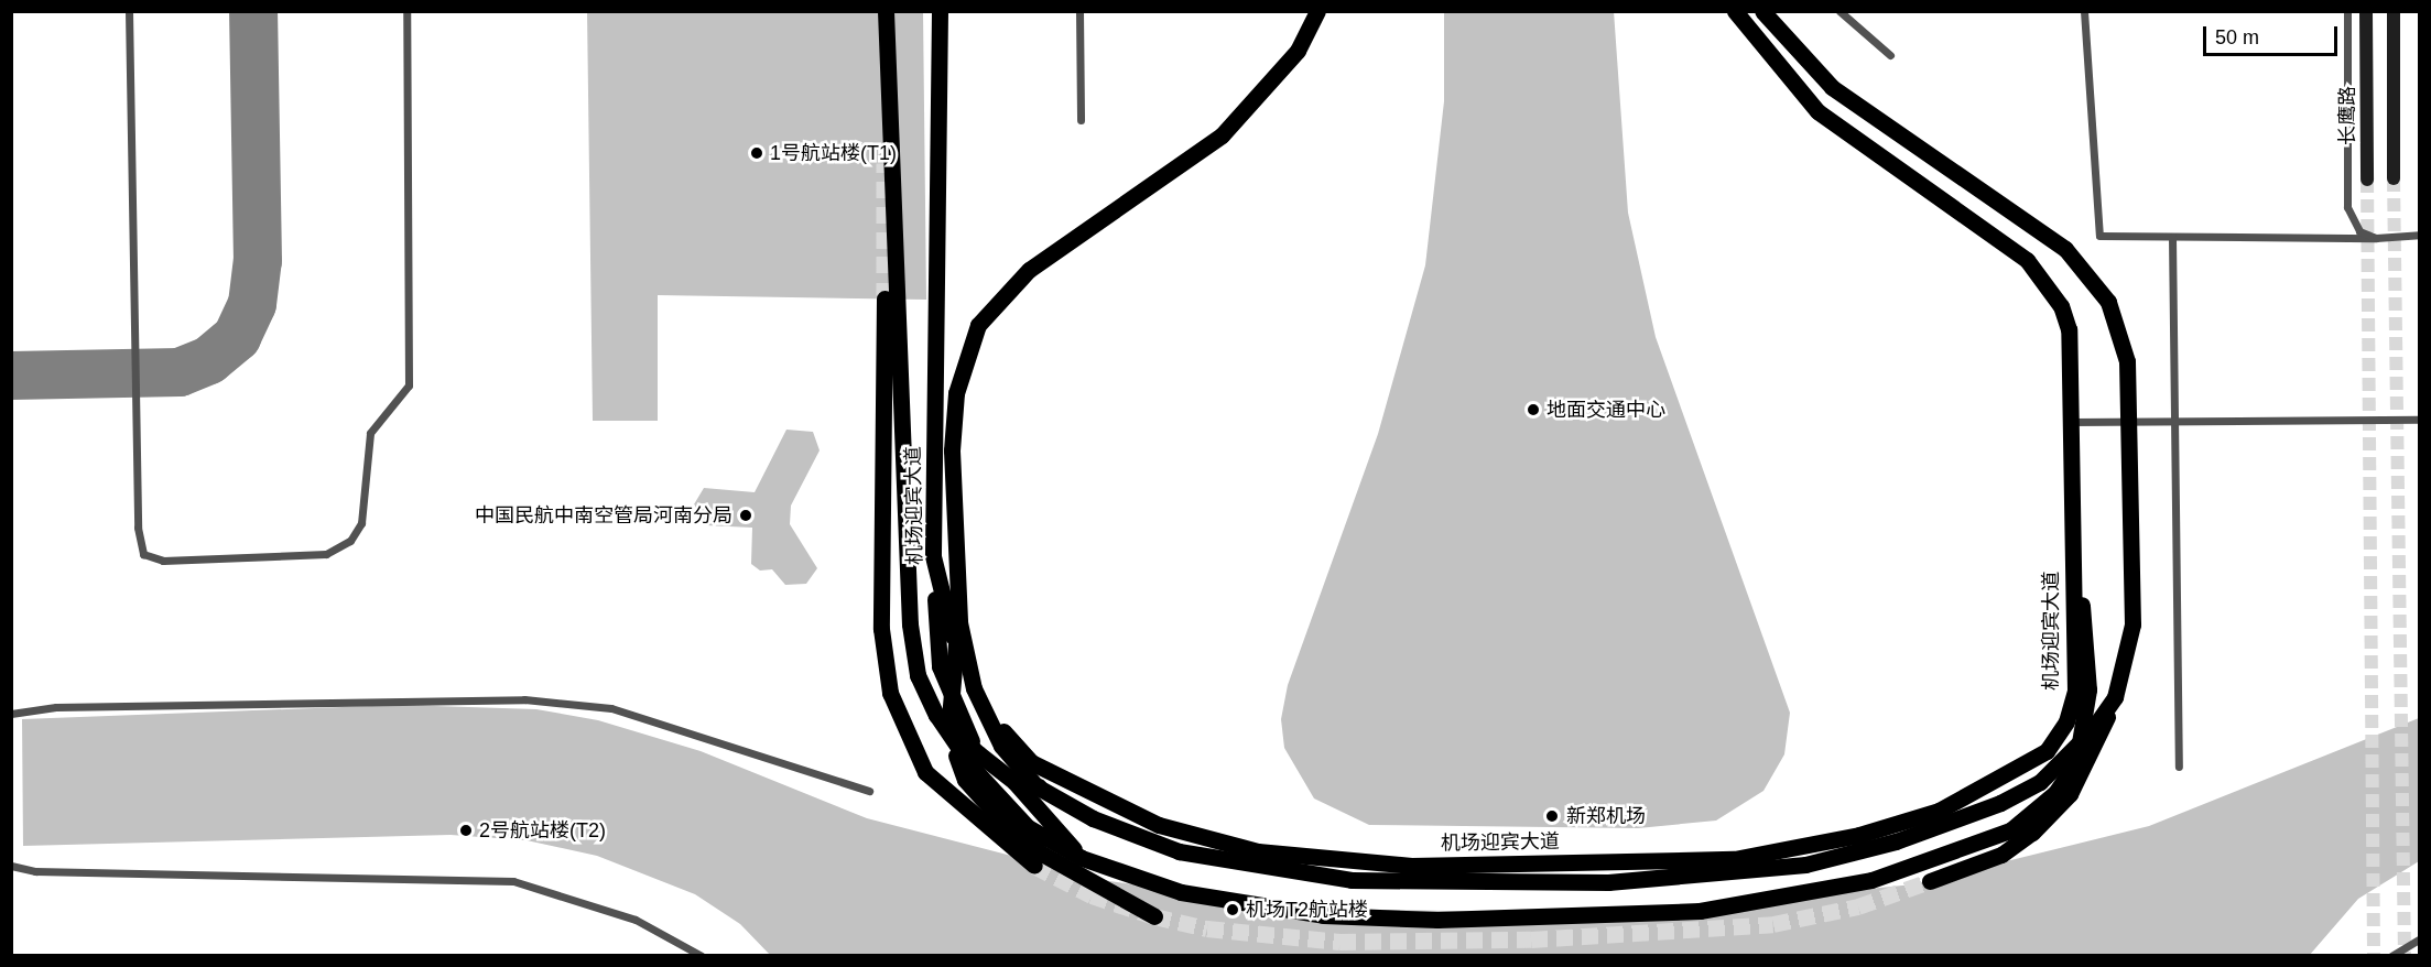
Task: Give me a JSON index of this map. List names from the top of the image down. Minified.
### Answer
{"streets":{"main road":["机场迎宾大道"],"street":["长鹰路"]},"places":["1号航站楼(T1)","地面交通中心","中国民航中南空管局河南分局","新郑机场","2号航站楼(T2)","机场T2航站楼"],"scale_bar":"50 m"}
